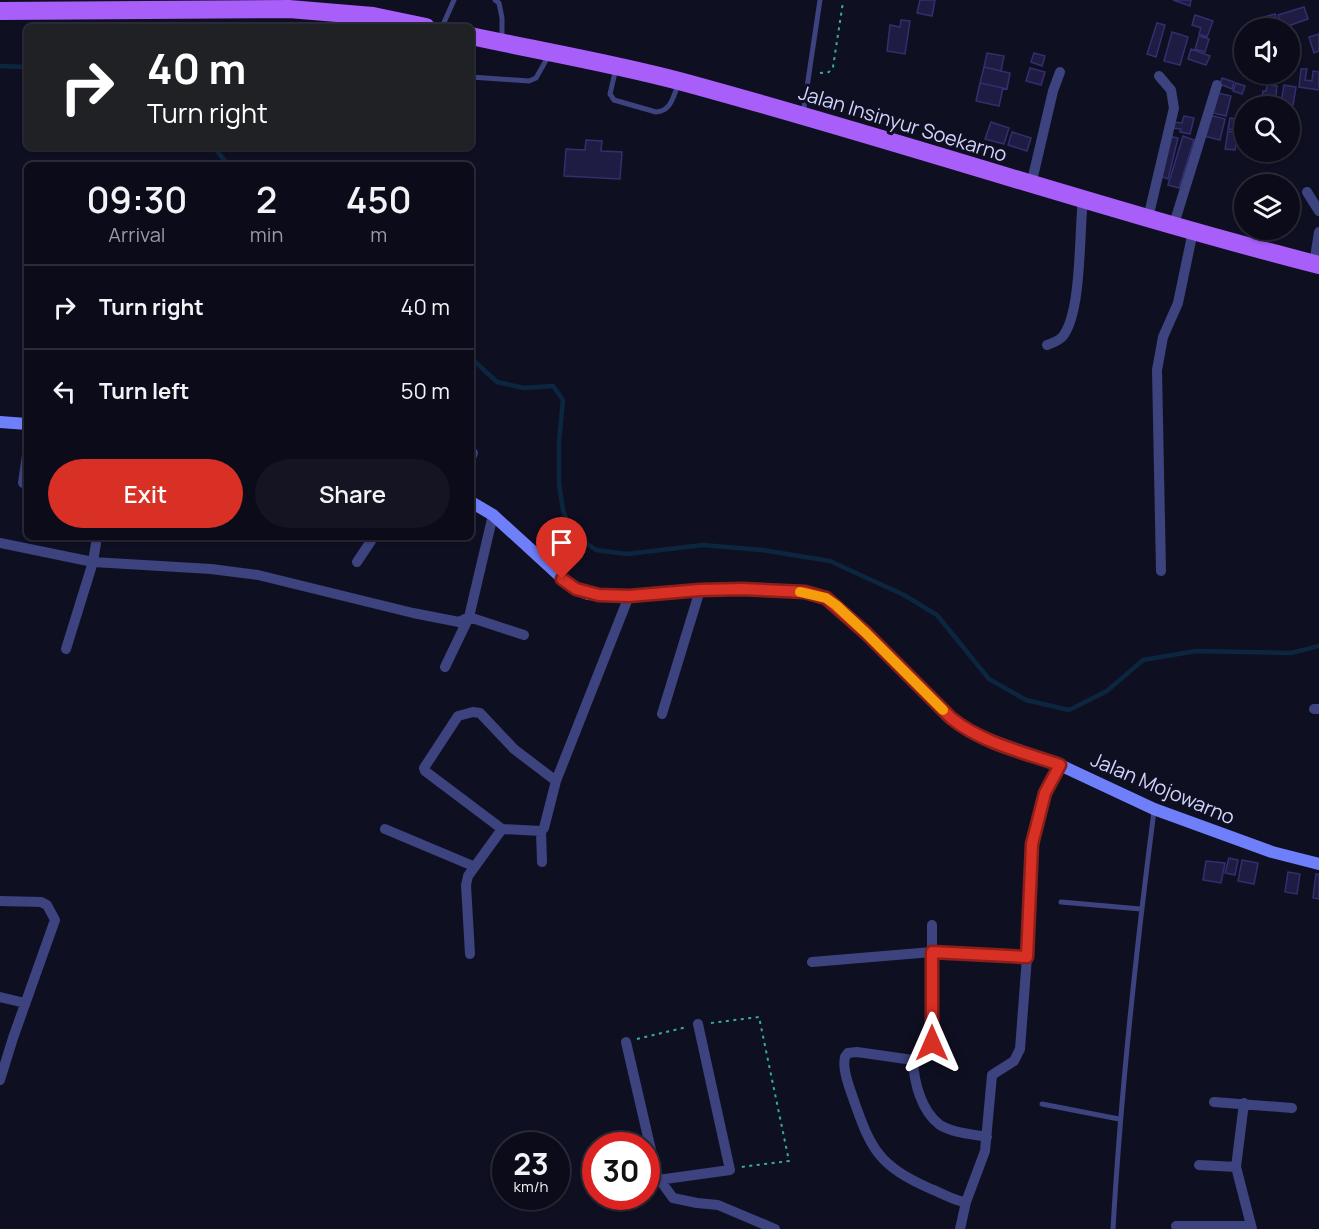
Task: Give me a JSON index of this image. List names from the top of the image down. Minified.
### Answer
{"streets":{"main road":["Jalan Insinyur Soekarno"],"street":["Jalan Mojowarno"]},"page":{"turn":["40 m","Turn right"],"eta":["09:30","Arrival","2","min","450","m"],"list":[{"name":"Turn right","value":"40 m"},{"name":"Turn left","value":"50 m"}],"buttons":["Exit","Share"],"speed":"23 km/h","limit":"30"}}
